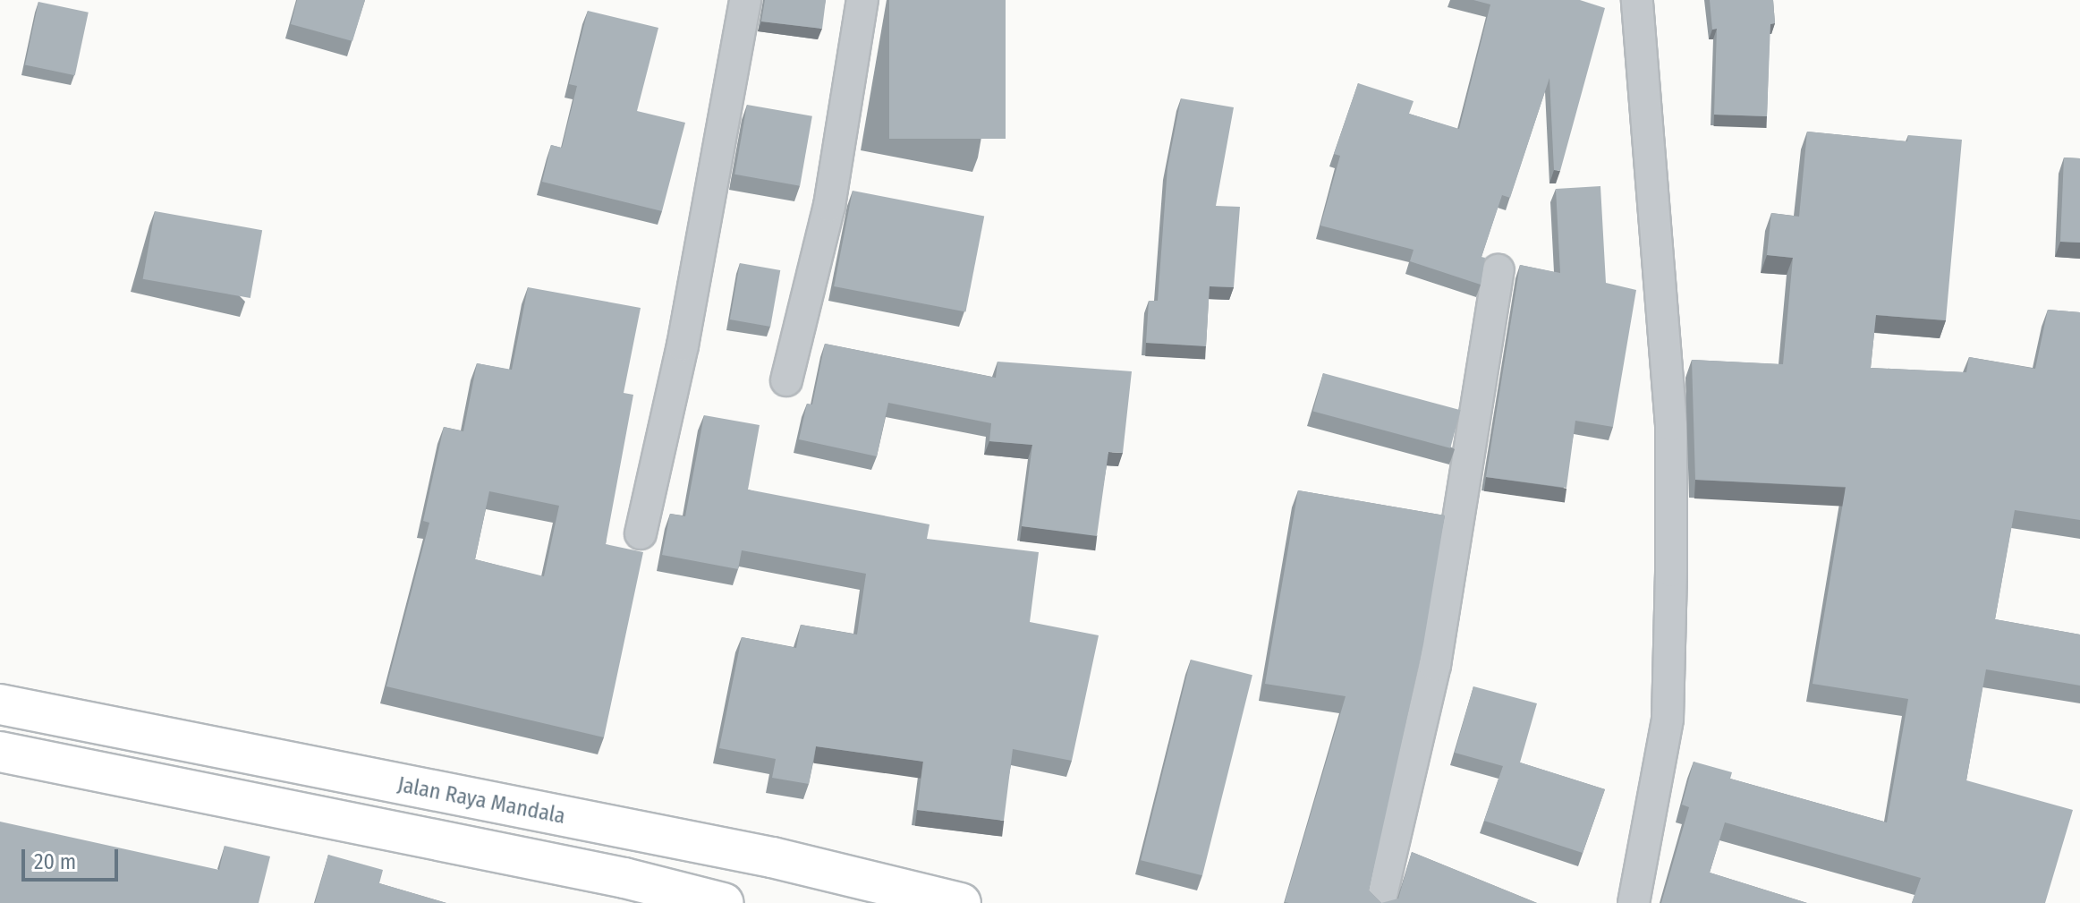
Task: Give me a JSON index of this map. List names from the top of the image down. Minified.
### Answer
{"streets":{"highway":["Jalan Raya Mandala"]},"scale_bar":"20 m"}
